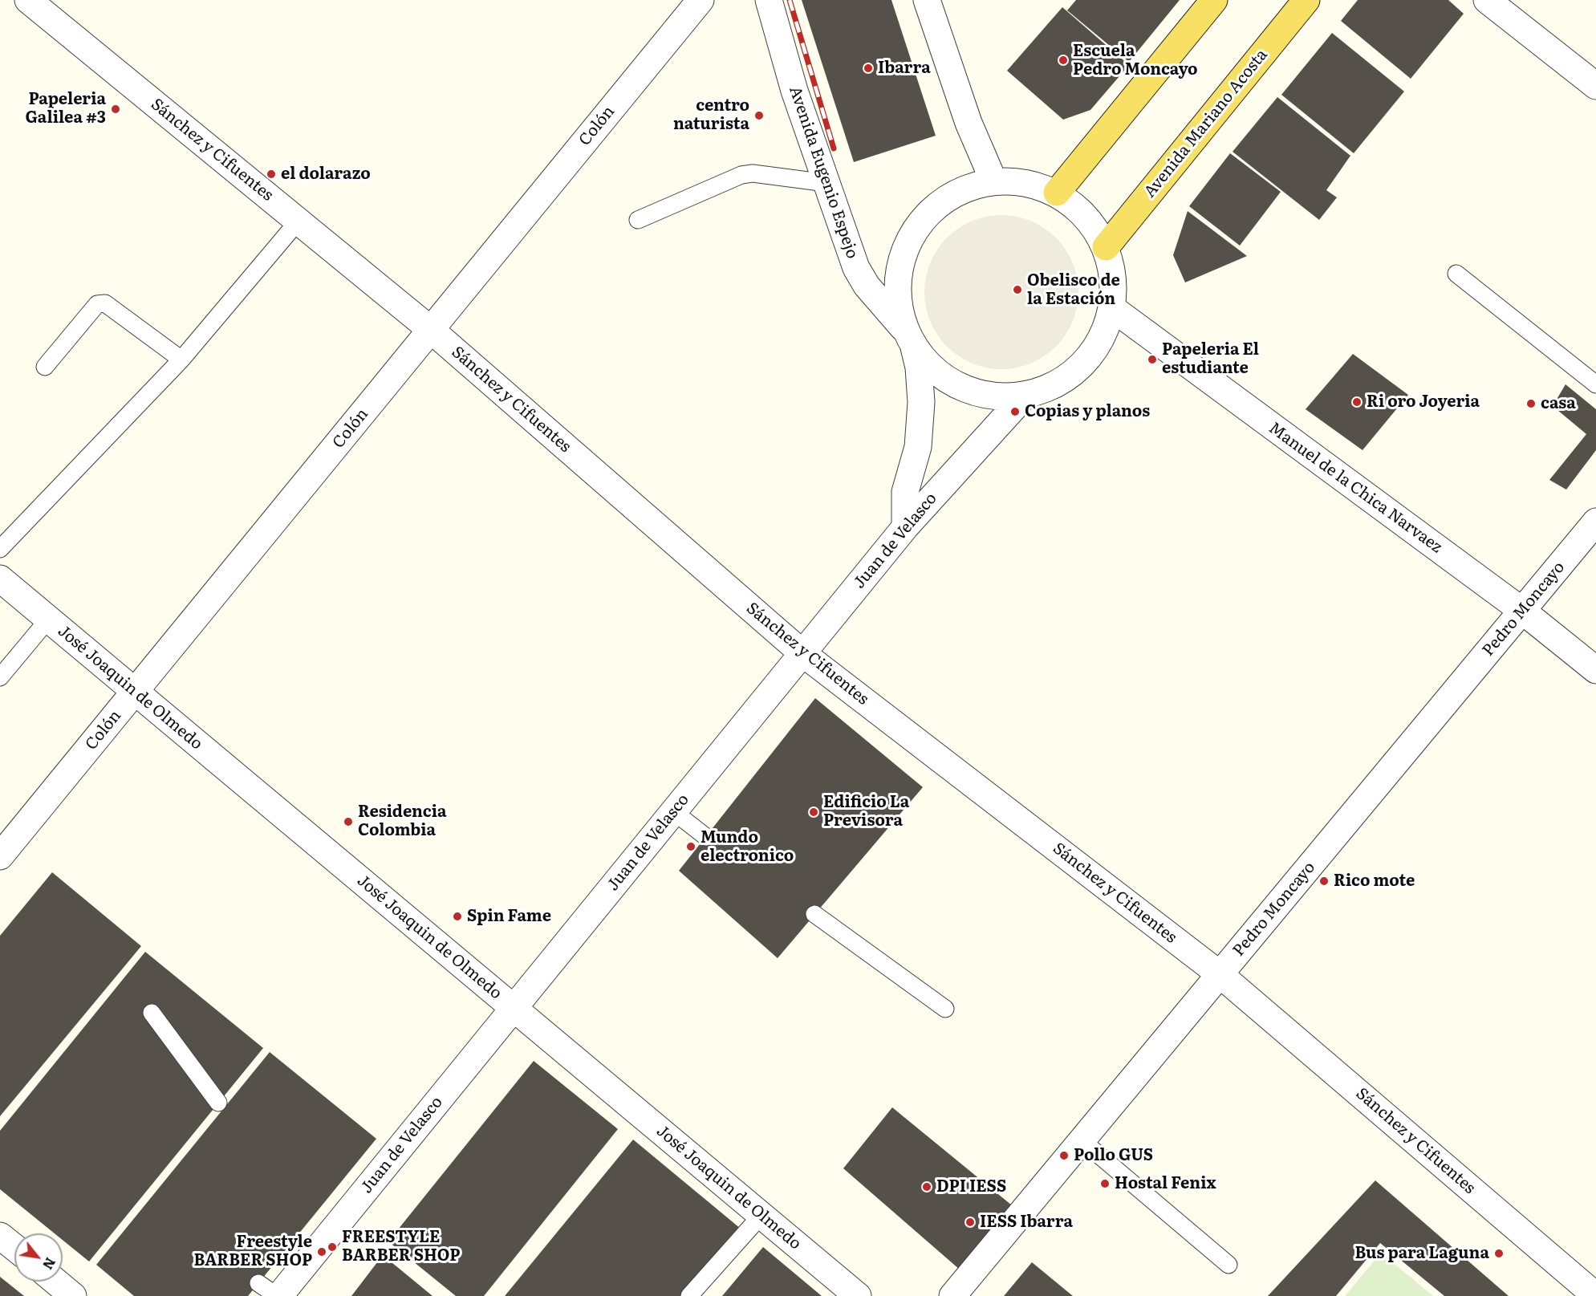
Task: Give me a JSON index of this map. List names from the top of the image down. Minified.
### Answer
{"streets":{"main road":["Avenida Mariano Acosta"],"street":["Colón","Sánchez y Cifuentes","Avenida Eugenio Espejo","Manuel de la Chica Narvaez","Juan de Velasco","Pedro Moncayo","José Joaquin de Olmedo"]},"crossings":[["Colón","Sánchez y Cifuentes"],["Colón","José Joaquin de Olmedo"],["Sánchez y Cifuentes","Juan de Velasco"],["Sánchez y Cifuentes","Pedro Moncayo"],["Avenida Eugenio Espejo","Juan de Velasco"],["Manuel de la Chica Narvaez","Pedro Moncayo"],["Juan de Velasco","José Joaquin de Olmedo"]],"places":["Escuela Pedro Moncayo","Ibarra","Papeleria Galilea #3","centro naturista","el dolarazo","Obelisco de la Estación","Papeleria El estudiante","Ri oro Joyeria","casa","Copias y planos","Edificio La Previsora","Residencia Colombia","Mundo electronico","Rico mote","Spin Fame","Pollo GUS","Hostal Fenix","DPI IESS","IESS Ibarra","FREESTYLE BARBER SHOP","Freestyle BARBER SHOP","Bus para Laguna"],"north":"bottom right"}
